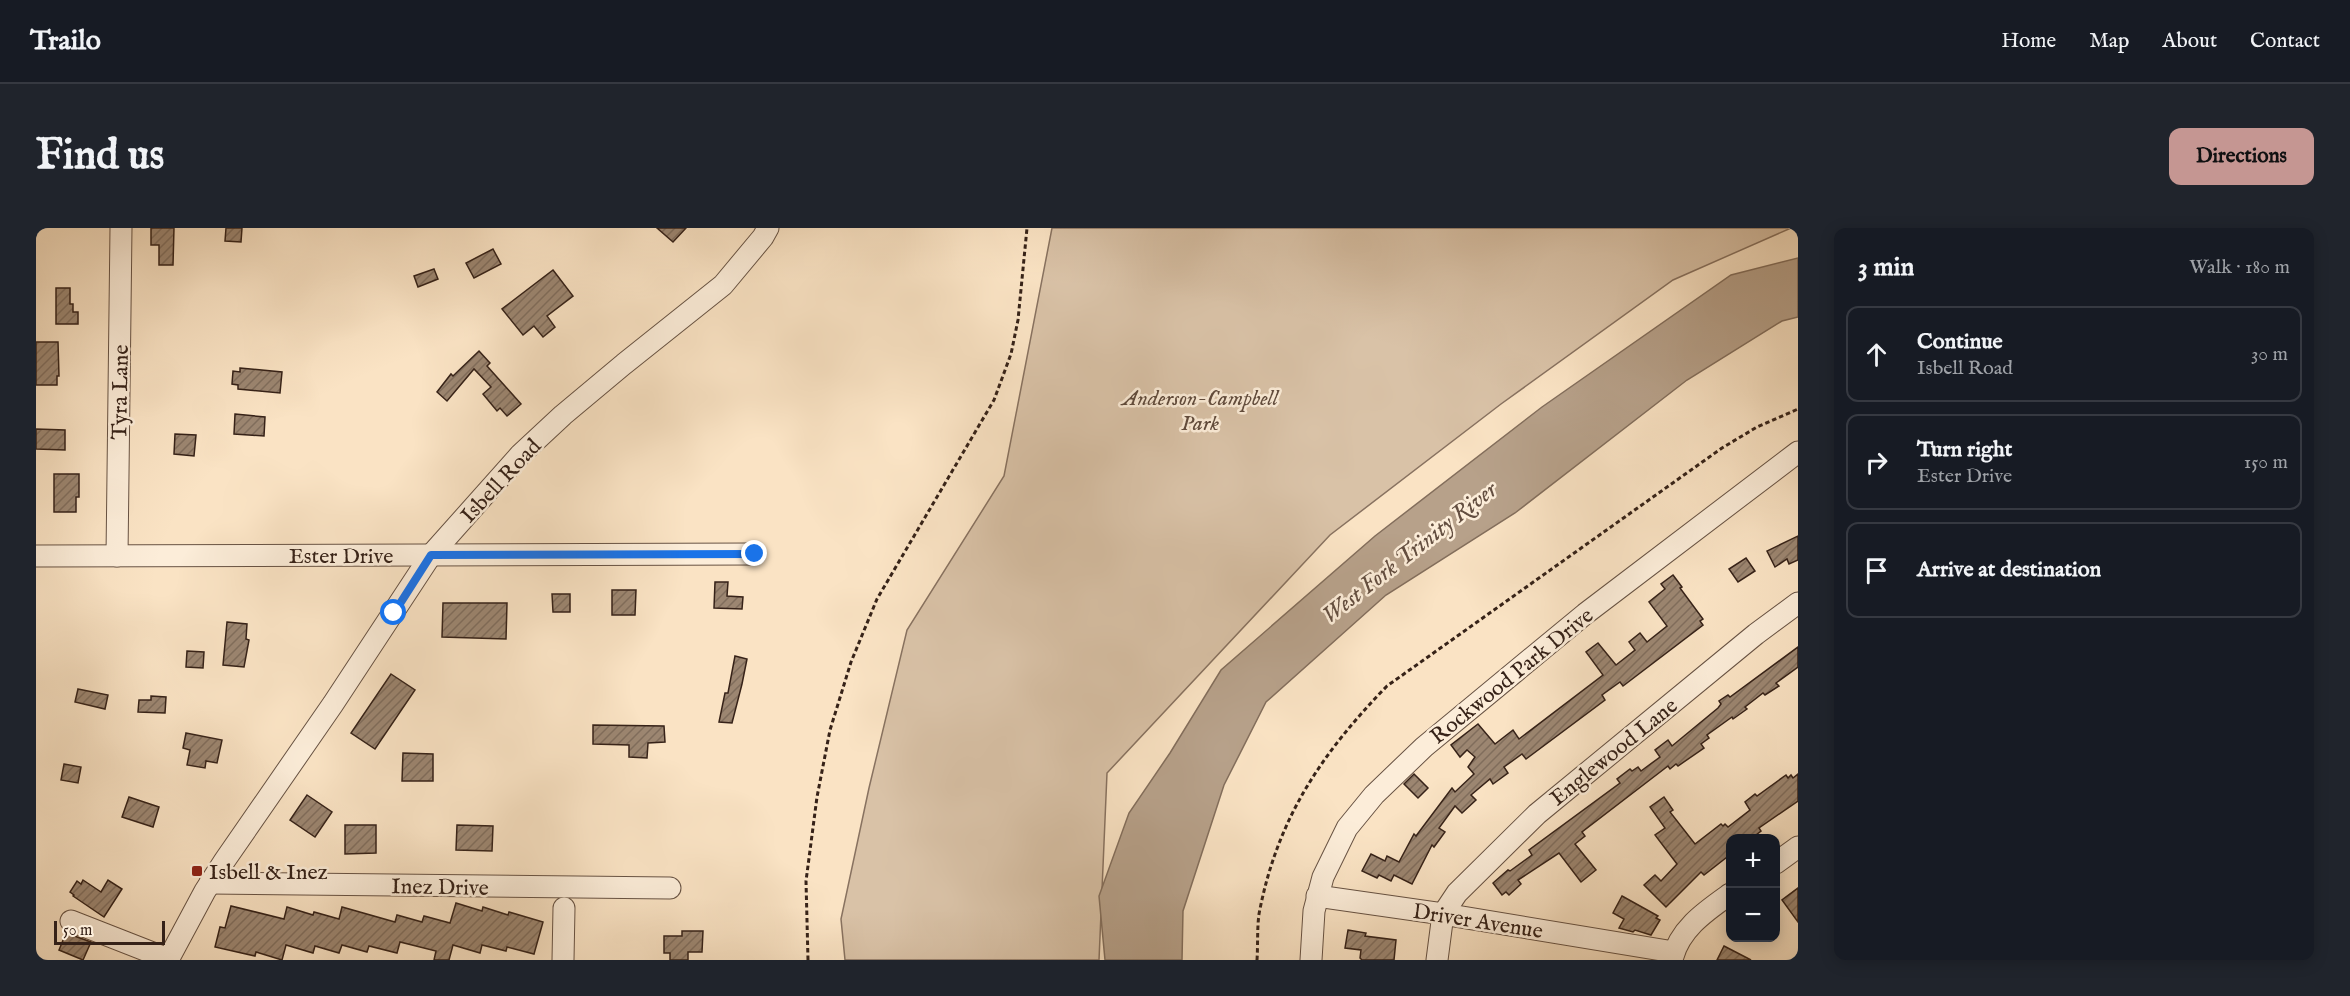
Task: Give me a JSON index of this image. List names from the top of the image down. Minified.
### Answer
{"streets":{"street":["Tyra Lane","Isbell Road","Ester Drive","Rockwood Park Drive","Englewood Lane","Inez Drive","Driver Avenue"]},"crossings":[["Tyra Lane","Ester Drive"],["Isbell Road","Ester Drive"],["Isbell Road","Inez Drive"],["Rockwood Park Drive","Driver Avenue"],["Englewood Lane","Driver Avenue"]],"water":["West Fork Trinity River"],"parks":["Anderson-Campbell Park"],"places":{"transit":["Isbell & Inez"]},"scale_bar":"50 m","page":{"header":"Trailo","nav":["Home","Map","About","Contact"],"buttons":"Directions","title":"Find us","heading":["3 min","Walk · 180 m"],"list":[["Continue","Isbell Road","30 m"],["Turn right","Ester Drive","150 m"],"Arrive at destination"],"map_buttons":["+","−"],"scale":"50 m"}}
